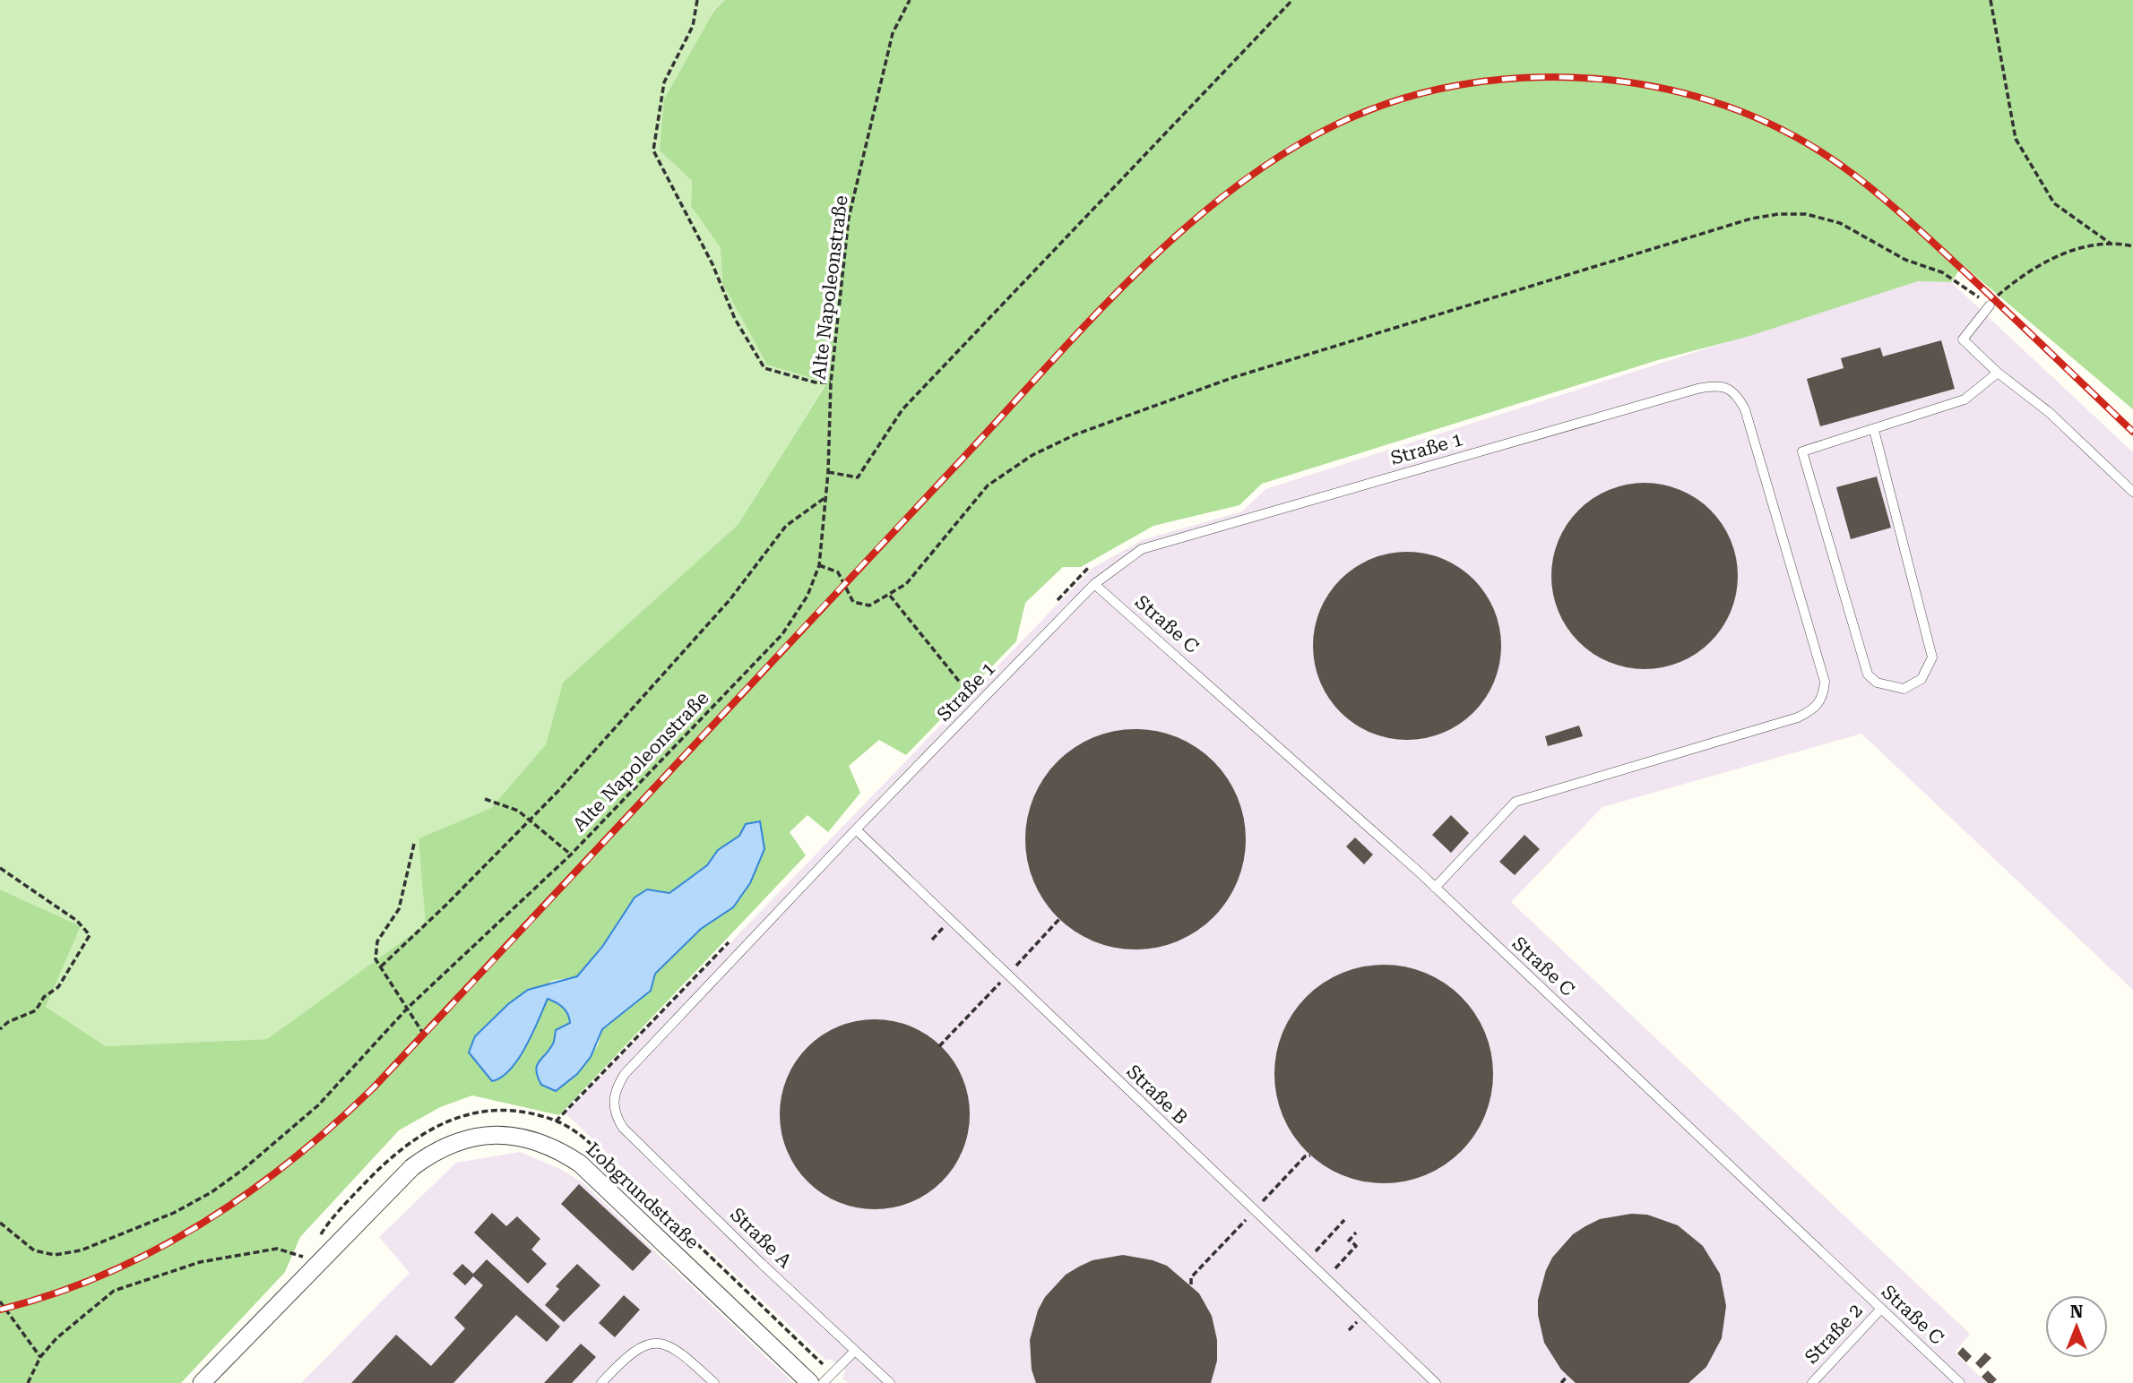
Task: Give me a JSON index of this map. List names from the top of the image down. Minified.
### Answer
{"streets":{"street":["Lobgrundstraße"],"lane":["Straße 1","Straße C","Straße B","Straße A","Straße 2"],"path":["Alte Napoleonstraße"]},"crossings":[["Straße 1","Straße C"],["Straße 1","Straße B"],["Straße 1","Straße A"],["Straße C","Straße 2"]],"north":"top"}
